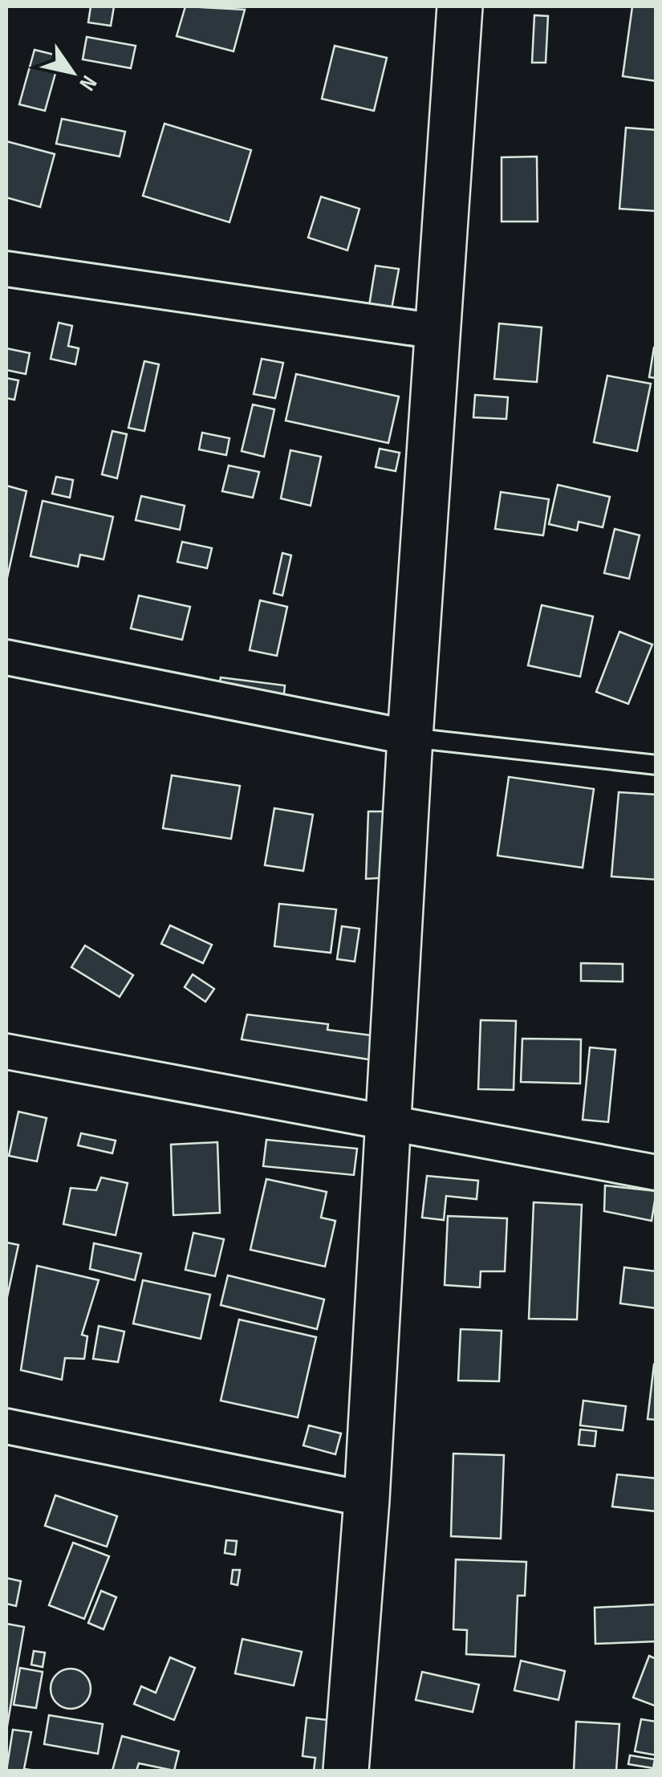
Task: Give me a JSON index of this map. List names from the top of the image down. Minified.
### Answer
{"north":"bottom right"}
